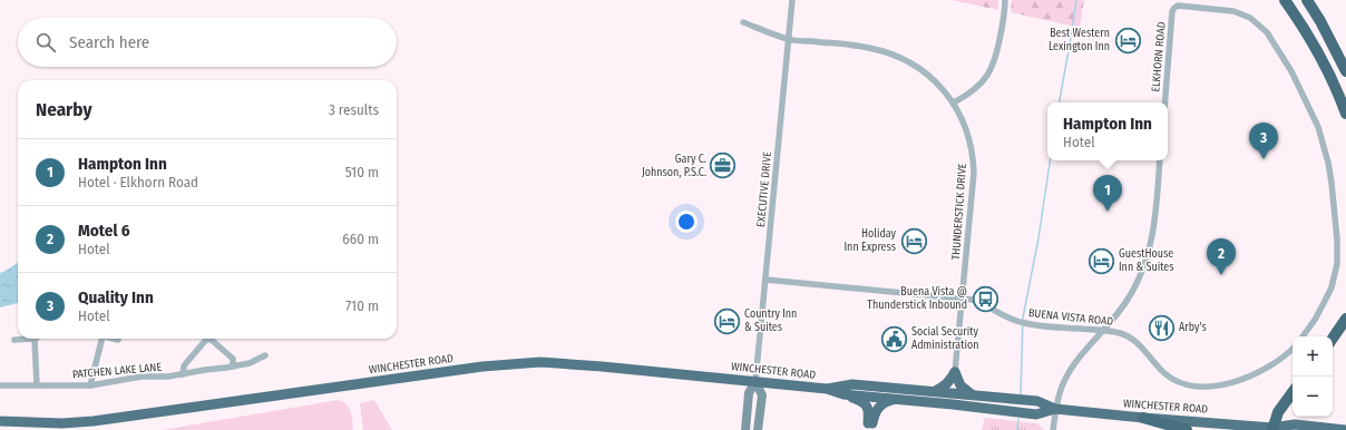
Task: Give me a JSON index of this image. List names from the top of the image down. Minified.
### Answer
{"streets":{"highway":["WINCHESTER ROAD"],"street":["ELKHORN ROAD","EXECUTIVE DRIVE","THUNDERSTICK DRIVE","BUENA VISTA ROAD","PATCHEN LAKE LANE"]},"crossings":[["EXECUTIVE DRIVE","THUNDERSTICK DRIVE"],["EXECUTIVE DRIVE","BUENA VISTA ROAD"],["EXECUTIVE DRIVE","WINCHESTER ROAD"],["THUNDERSTICK DRIVE","BUENA VISTA ROAD"]],"places":{"hotel":["Best Western Lexington Inn","Holiday Inn Express","GuestHouse Inn & Suites","Country Inn & Suites"],"office":["Gary C. Johnson, P.S.C."],"bus stop":["Buena Vista @ Thunderstick Inbound"],"restaurant":["Arby's"],"public building":["Social Security Administration"]},"page":{"search":"Search here","heading":["Nearby","3 results"],"popup":["Hampton Inn","Hotel"],"pins":["3","1","2"],"list":[{"mark":"1","name":"Hampton Inn","note":"Hotel · Elkhorn Road","value":"510 m"},{"mark":"2","name":"Motel 6","note":"Hotel","value":"660 m"},{"mark":"3","name":"Quality Inn","note":"Hotel","value":"710 m"}],"map_buttons":["+","−"]}}
